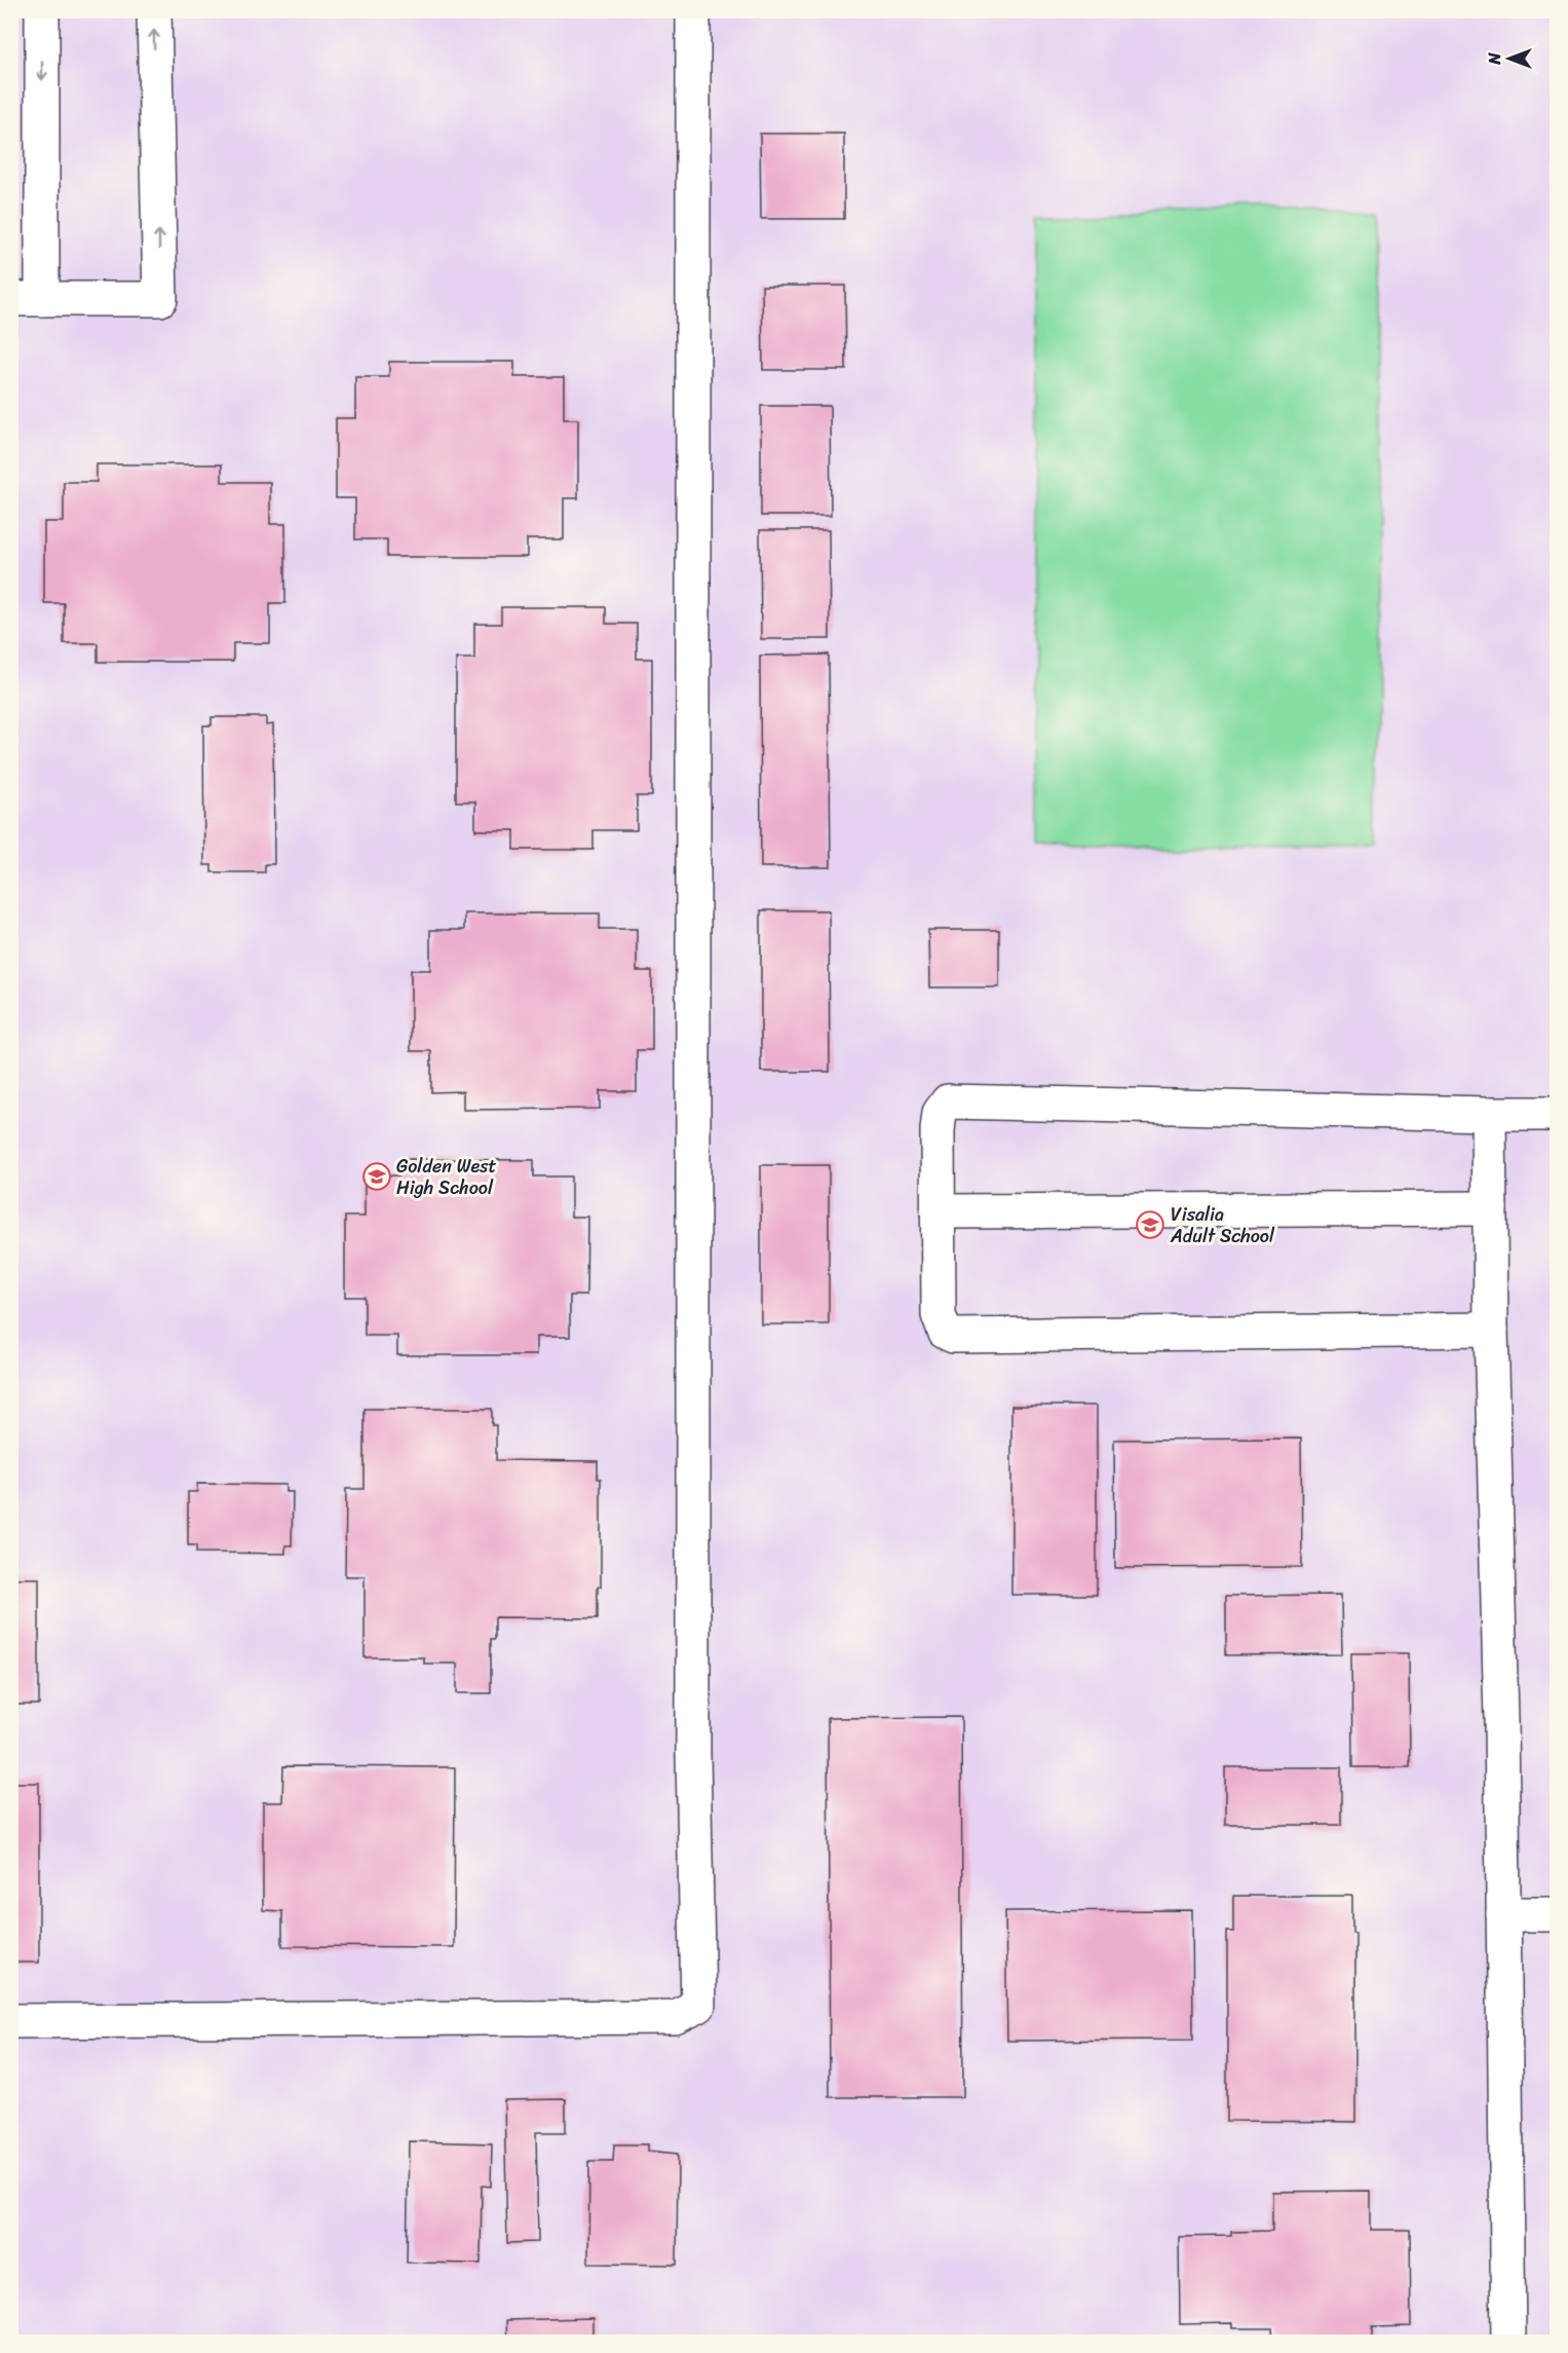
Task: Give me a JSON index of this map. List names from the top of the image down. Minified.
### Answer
{"places":{"school or university":["Golden West High School","Visalia Adult School"]},"north":"left"}
